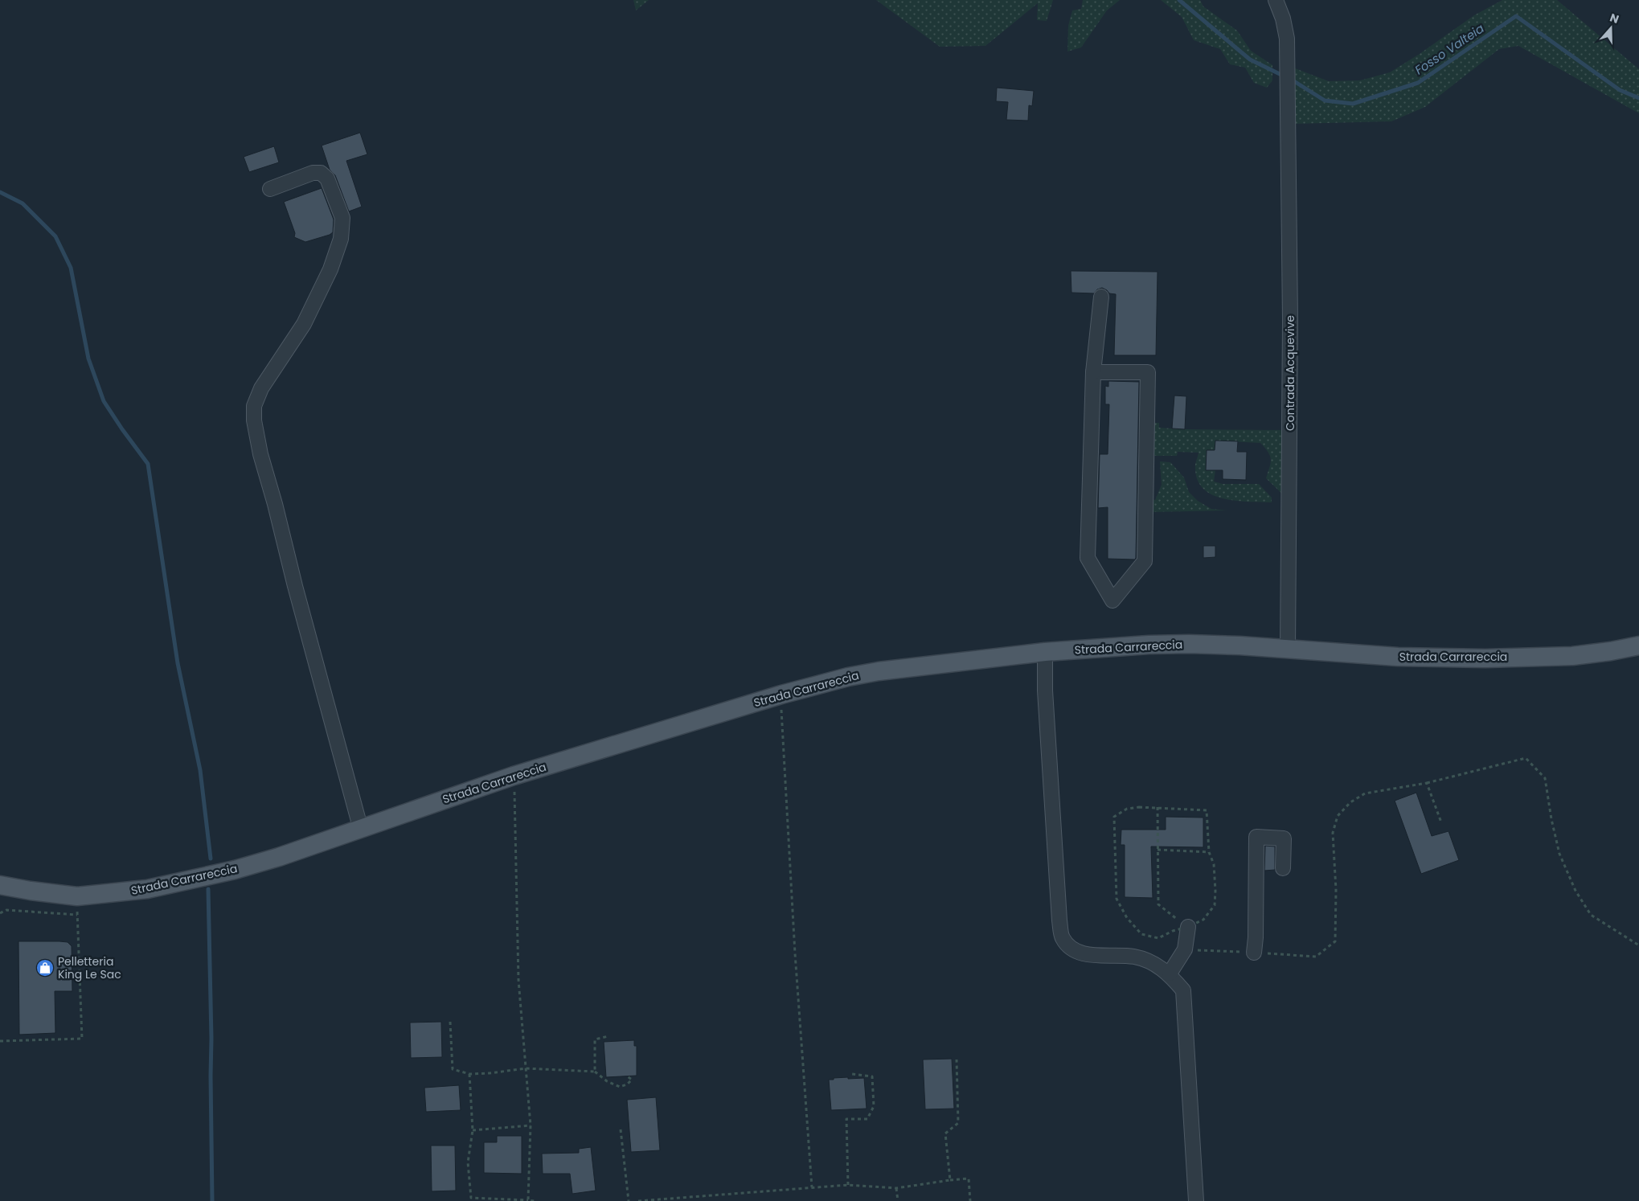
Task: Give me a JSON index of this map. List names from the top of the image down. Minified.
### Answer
{"streets":{"main road":["Strada Carrareccia"],"street":["Contrada Acquevive"]},"crossings":[["Contrada Acquevive","Strada Carrareccia"]],"water":["Fosso Valteia"],"places":{"shop":["Pelletteria King Le Sac"]},"north":"top"}
